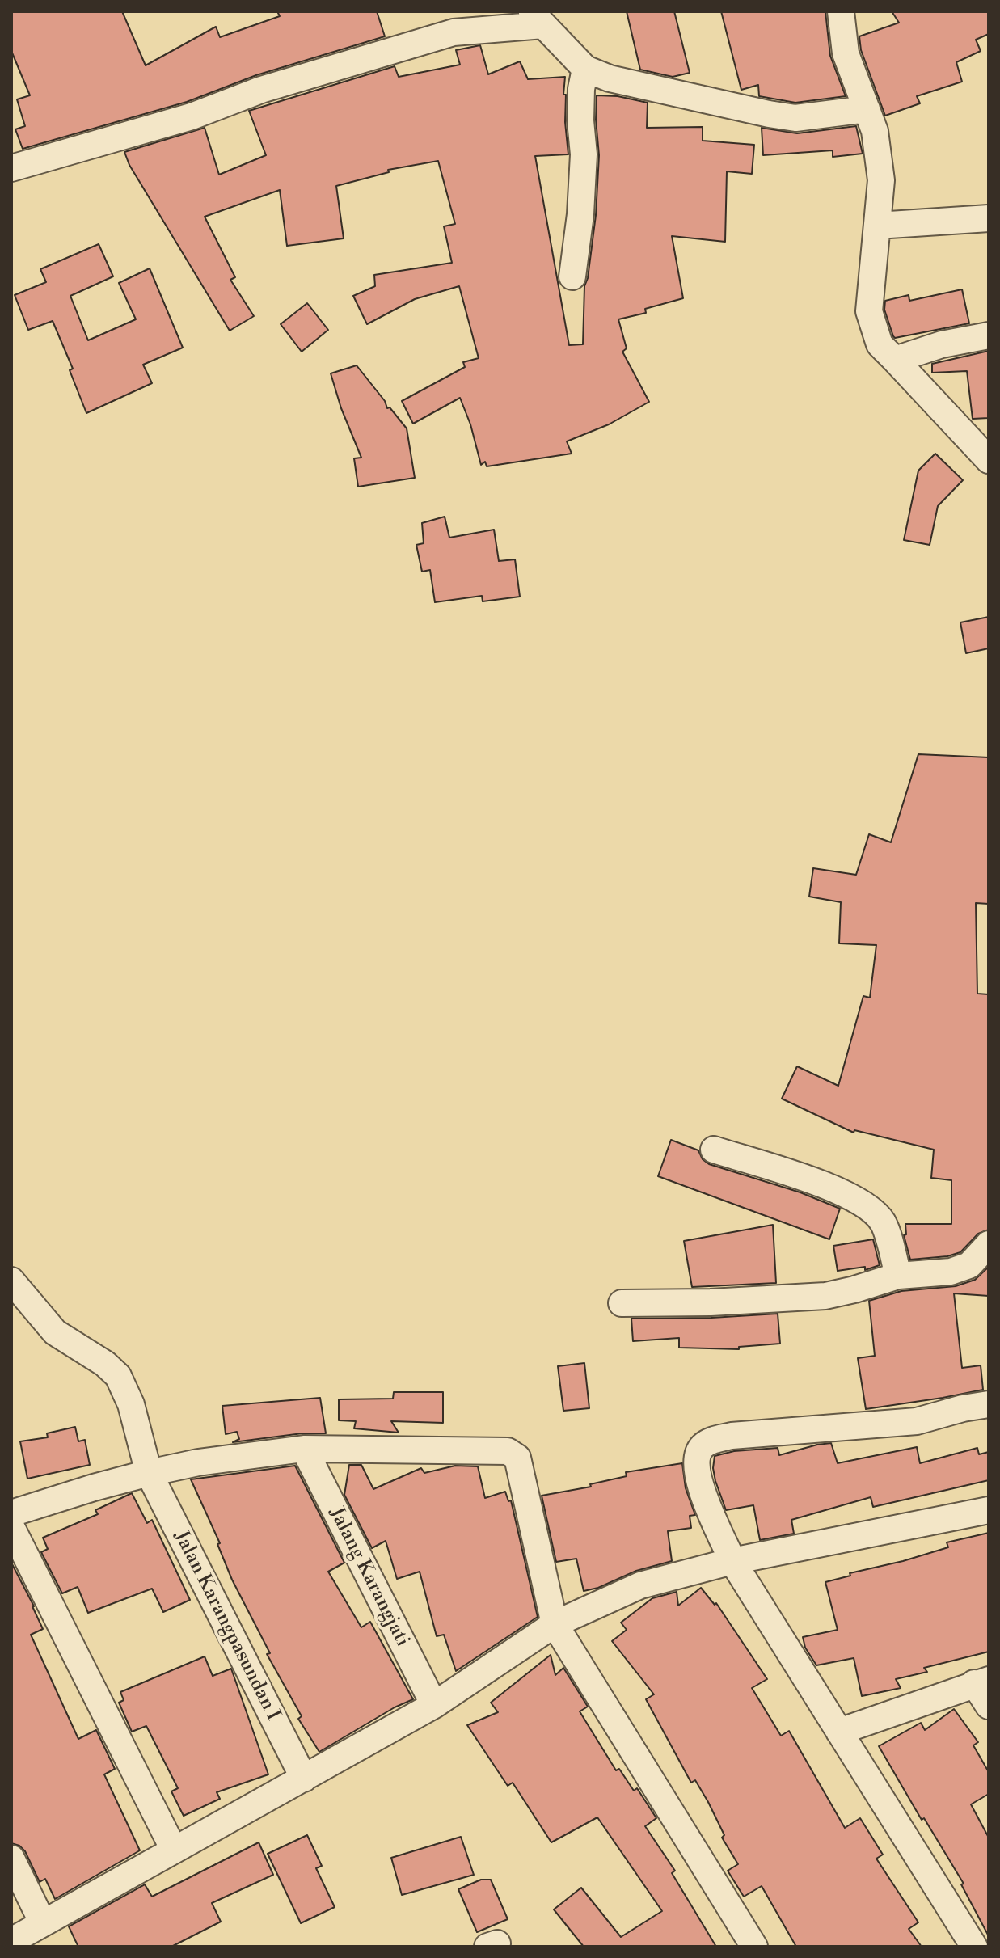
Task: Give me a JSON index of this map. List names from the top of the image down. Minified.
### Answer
{"streets":{"street":["Jalang Karangjati","Jalan Karangpasundan I"]}}
